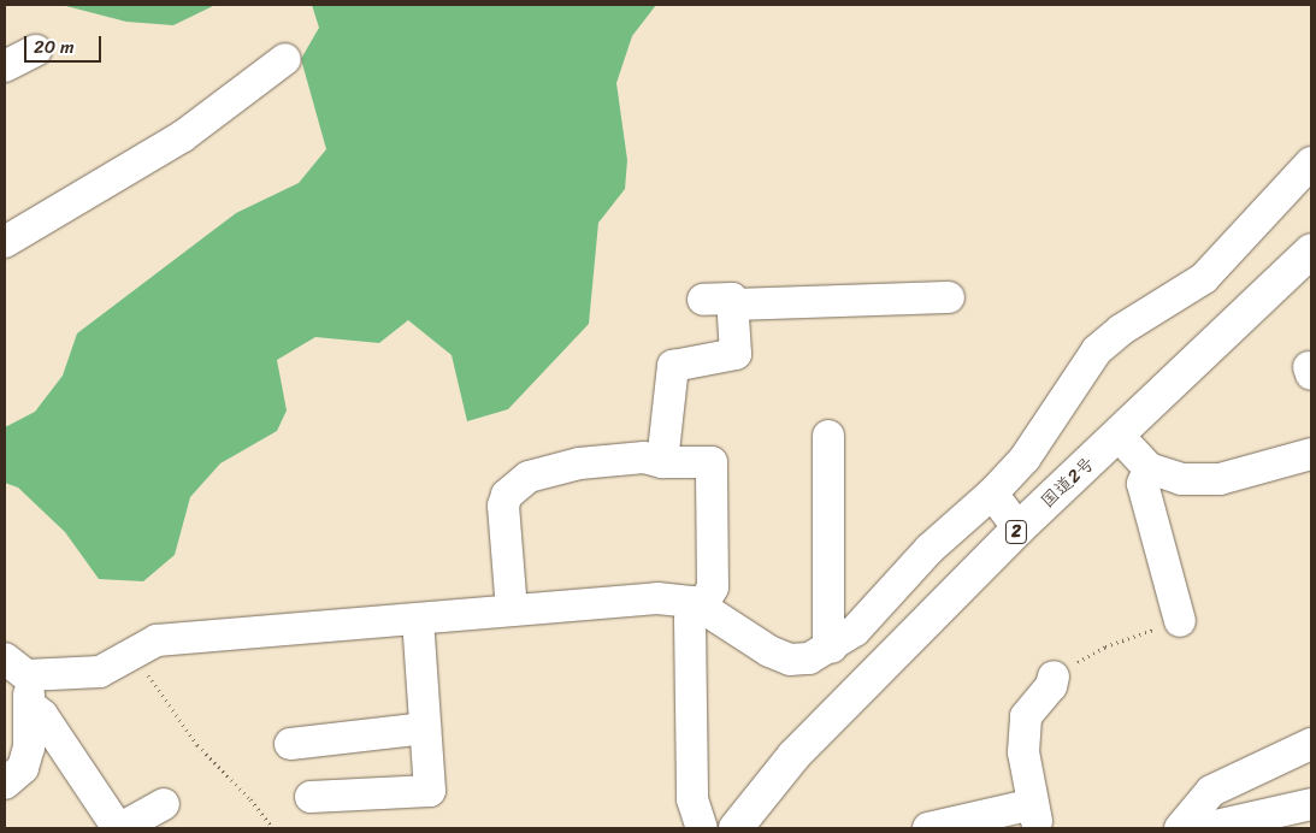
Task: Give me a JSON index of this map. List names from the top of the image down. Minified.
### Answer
{"streets":{"highway":["国道2号","2"]},"scale_bar":"20 m"}
